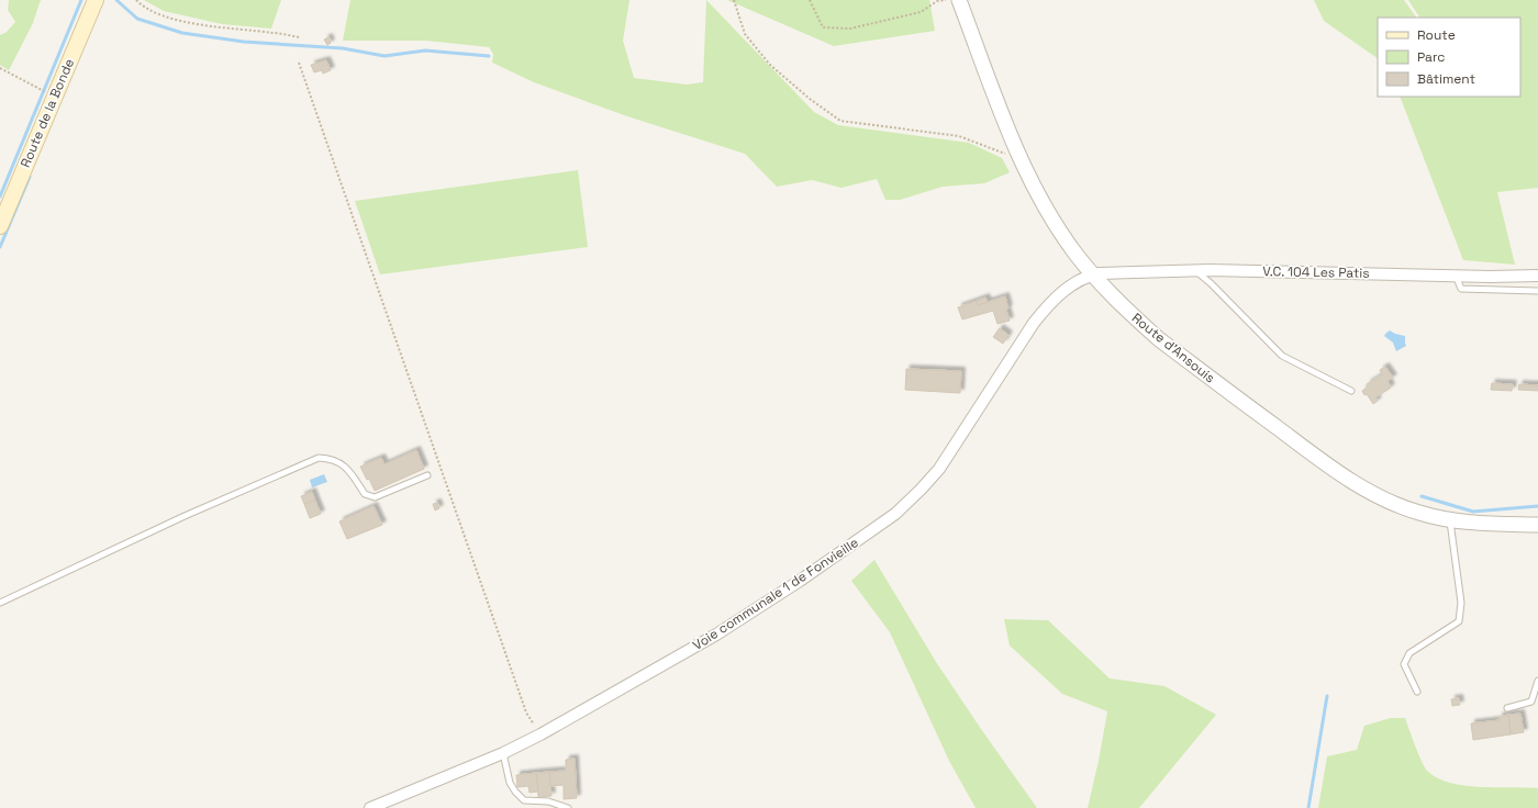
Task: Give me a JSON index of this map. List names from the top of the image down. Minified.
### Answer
{"streets":{"main road":["Route de la Bonde"],"street":["V.C. 104 Les Patis","Route d'Ansouis","Voie communale 1 de Fonvieille"]},"crossings":[["V.C. 104 Les Patis","Route d'Ansouis"],["V.C. 104 Les Patis","Voie communale 1 de Fonvieille"],["Route d'Ansouis","Voie communale 1 de Fonvieille"]],"legend":["Route","Parc","Bâtiment"]}
